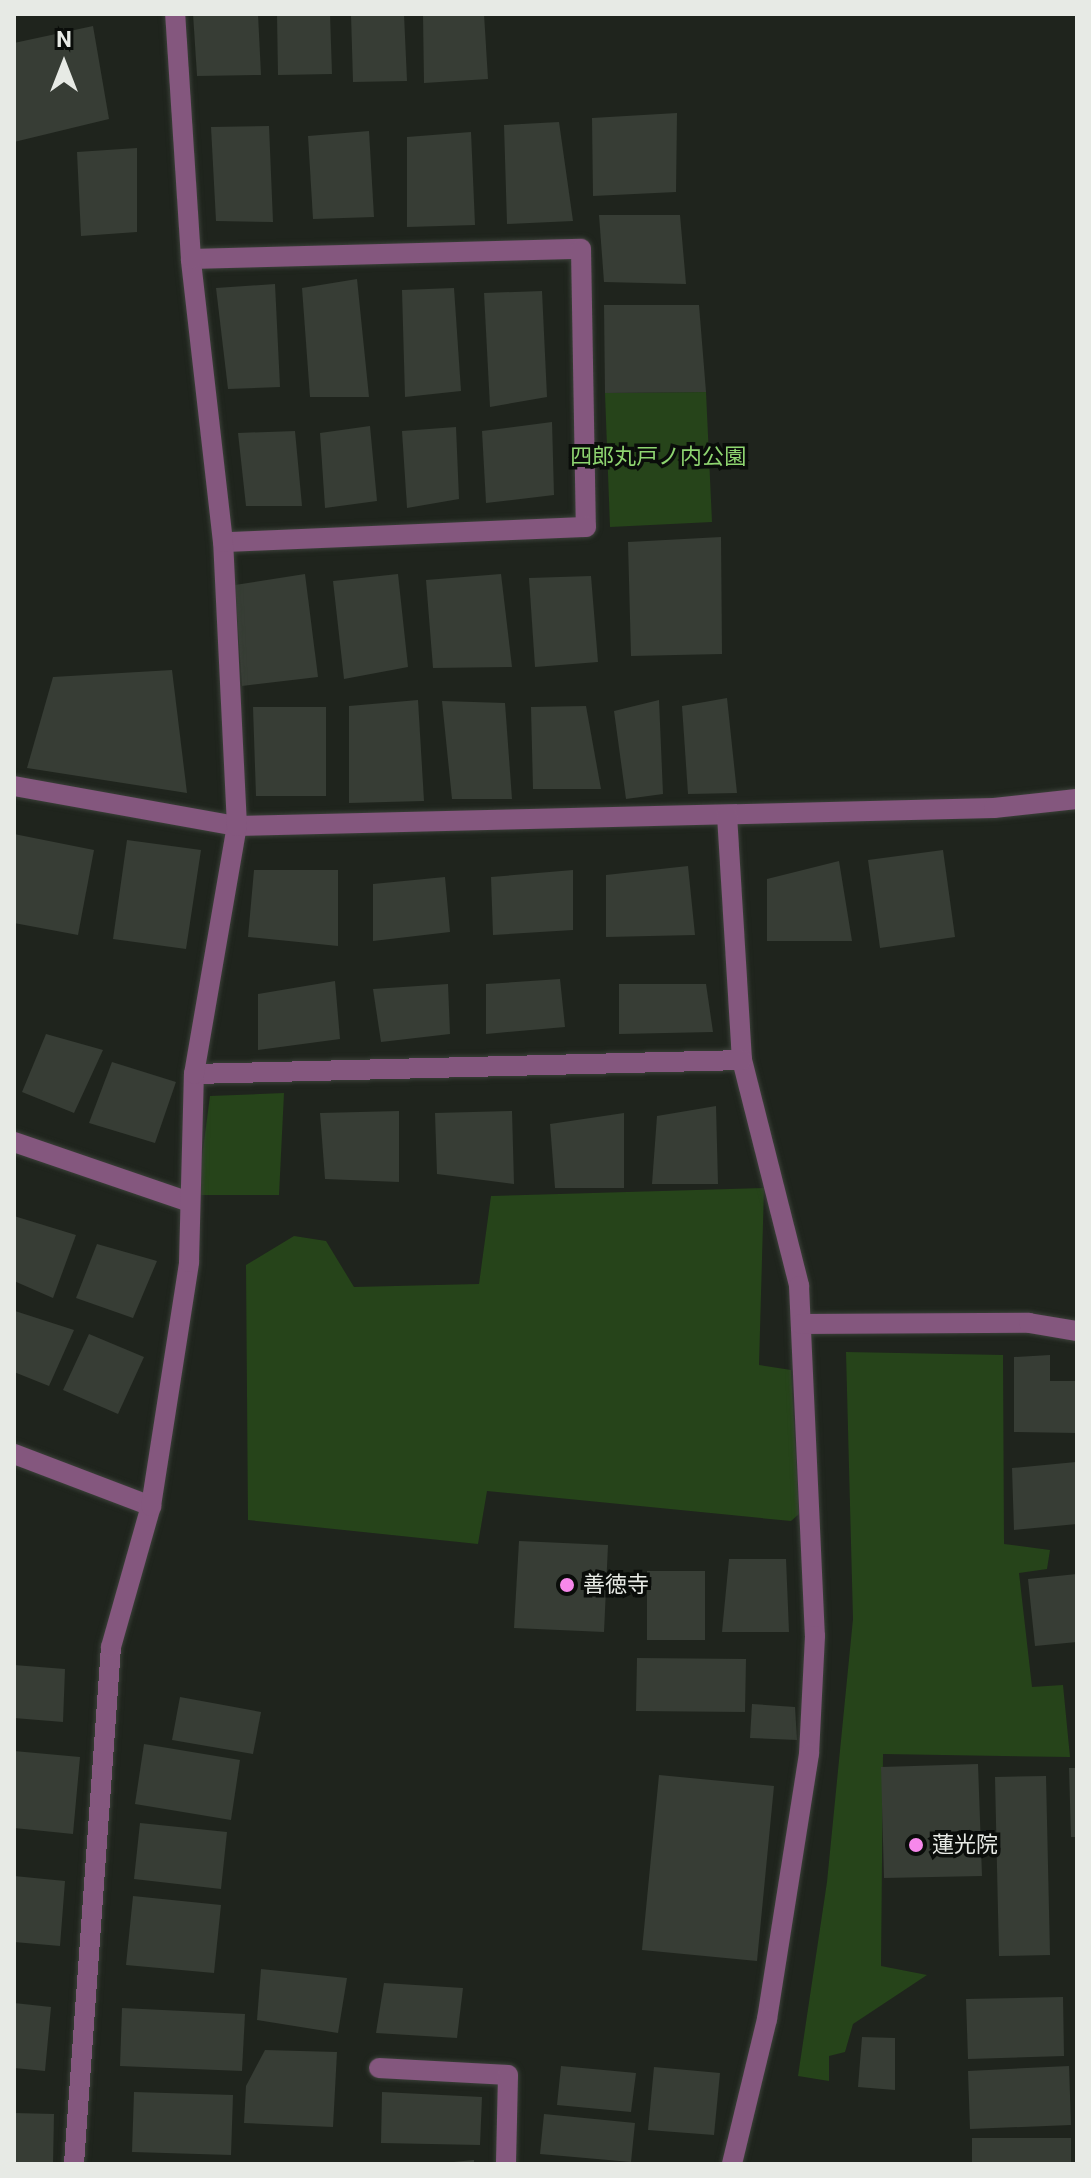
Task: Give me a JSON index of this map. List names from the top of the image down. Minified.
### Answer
{"parks":["四郎丸戸ノ内公園"],"places":["善徳寺","蓮光院"],"north":"top"}
